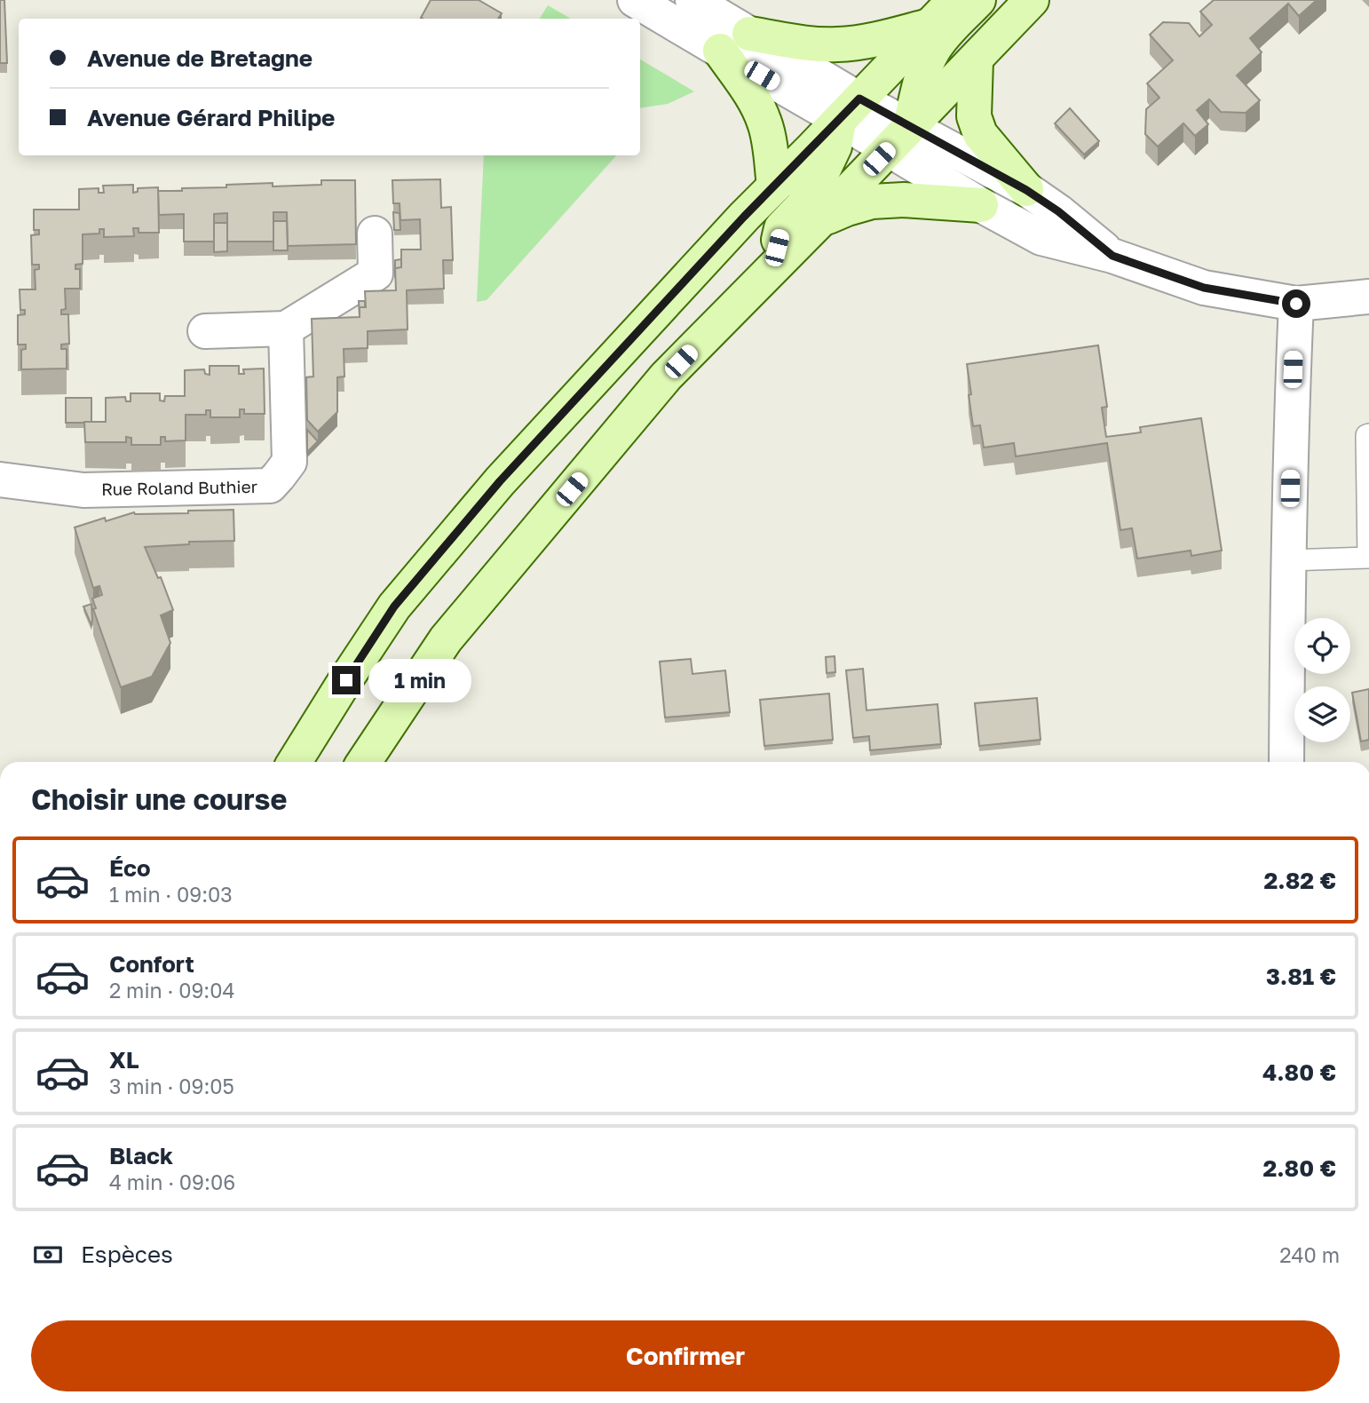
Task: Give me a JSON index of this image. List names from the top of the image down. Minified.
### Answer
{"streets":{"street":["Rue Roland Buthier"]},"page":{"banner":["Avenue de Bretagne","Avenue Gérard Philipe"],"bubble":"1 min","heading":"Choisir une course","list":[{"name":"Éco","note":"1 min · 09:03","value":"2.82 €"},{"name":"Confort","note":"2 min · 09:04","value":"3.81 €"},{"name":"XL","note":"3 min · 09:05","value":"4.80 €"},{"name":"Black","note":"4 min · 09:06","value":"2.80 €"}],"pay":["Espèces","240 m"],"buttons":"Confirmer"}}
